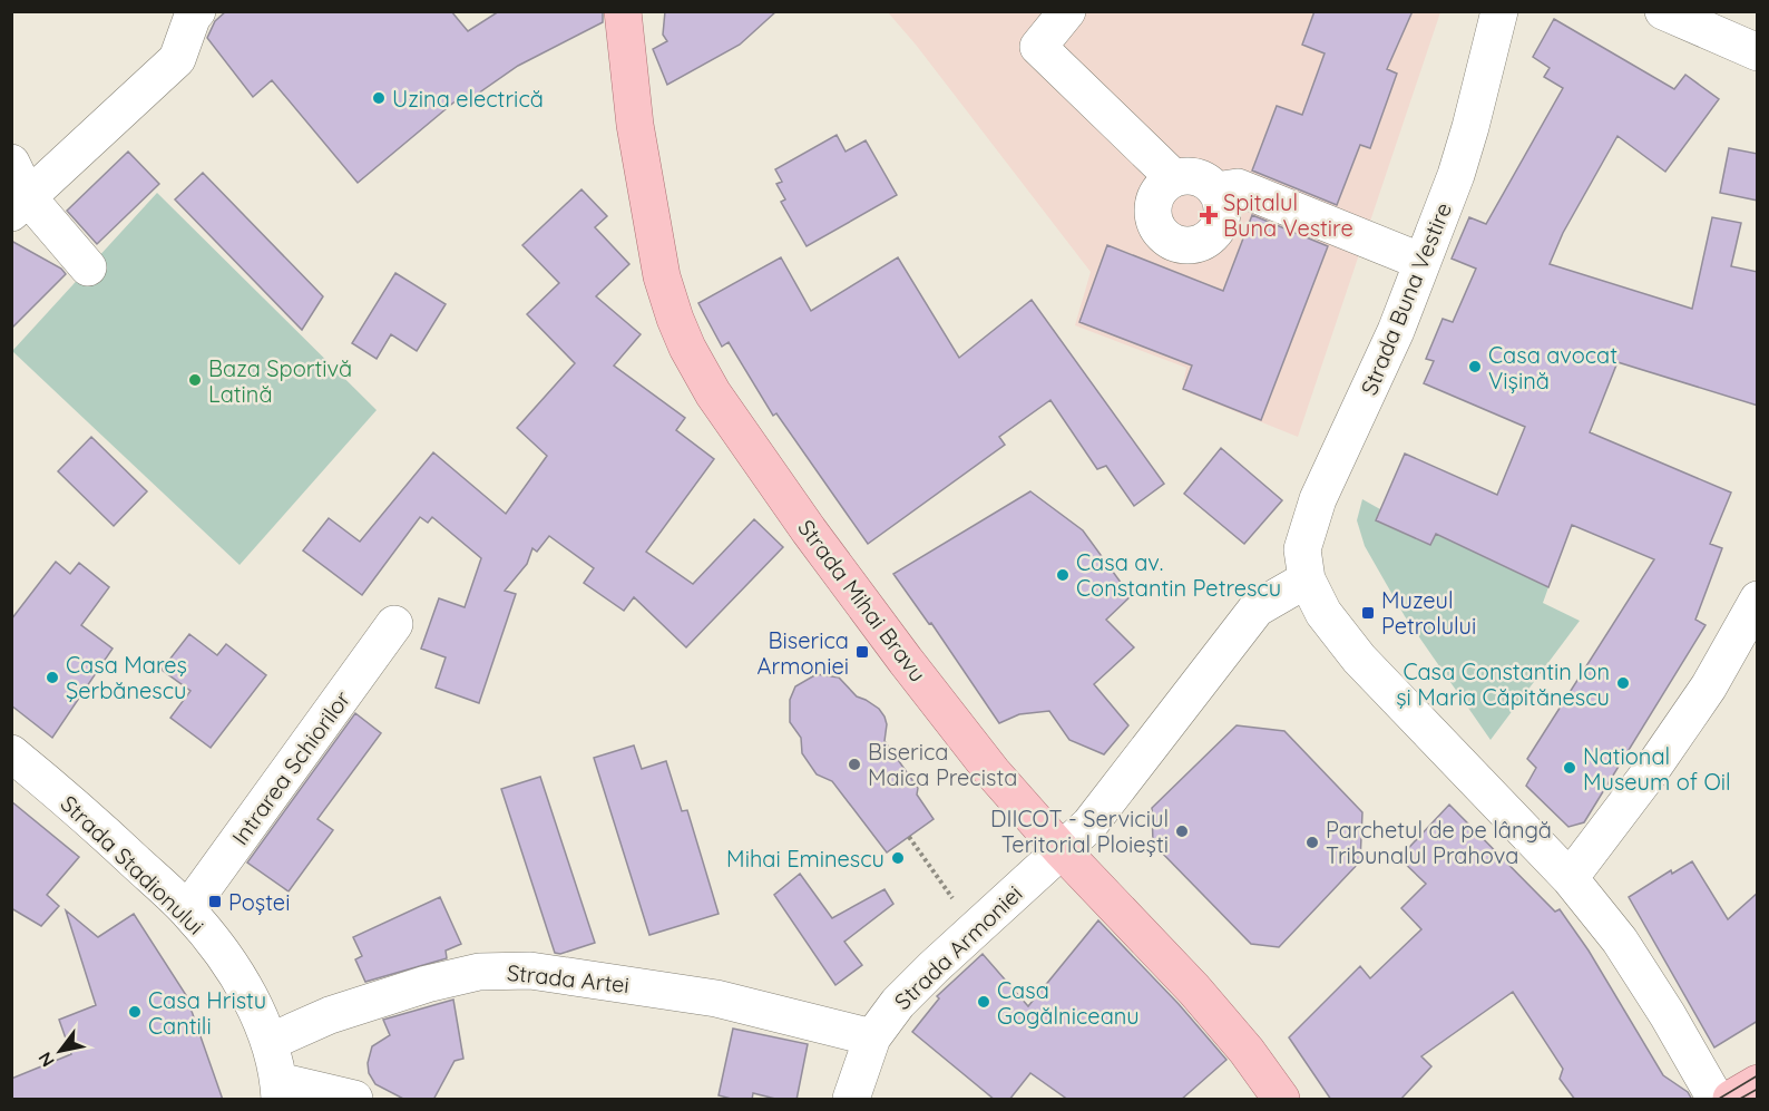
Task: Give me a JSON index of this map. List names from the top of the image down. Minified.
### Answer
{"streets":{"main road":["Strada Mihai Bravu"],"street":["Strada Buna Vestire","Intrarea Schiorilor","Strada Stadionului","Strada Armoniei","Strada Artei"]},"crossings":[["Strada Buna Vestire","Strada Armoniei"],["Strada Mihai Bravu","Strada Armoniei"],["Intrarea Schiorilor","Strada Stadionului"],["Strada Stadionului","Strada Artei"],["Strada Armoniei","Strada Artei"]],"places":{"other":["Uzina electrică","Casa avocat Vișină","Baza Sportivă Latină","Casa av. Constantin Petrescu","Casa Mareş Şerbănescu","Casa Constantin Ion şi Maria Căpitănescu","Biserica Maica Precista","National Museum of Oil","DIICOT - Serviciul Teritorial Ploiești","Parchetul de pe lângă Tribunalul Prahova","Mihai Eminescu","Casa Gogălniceanu","Casa Hristu Cantili"],"health":["Spitalul Buna Vestire"],"transit":["Muzeul Petrolului","Biserica Armoniei","Poștei"]},"north":"bottom left"}
